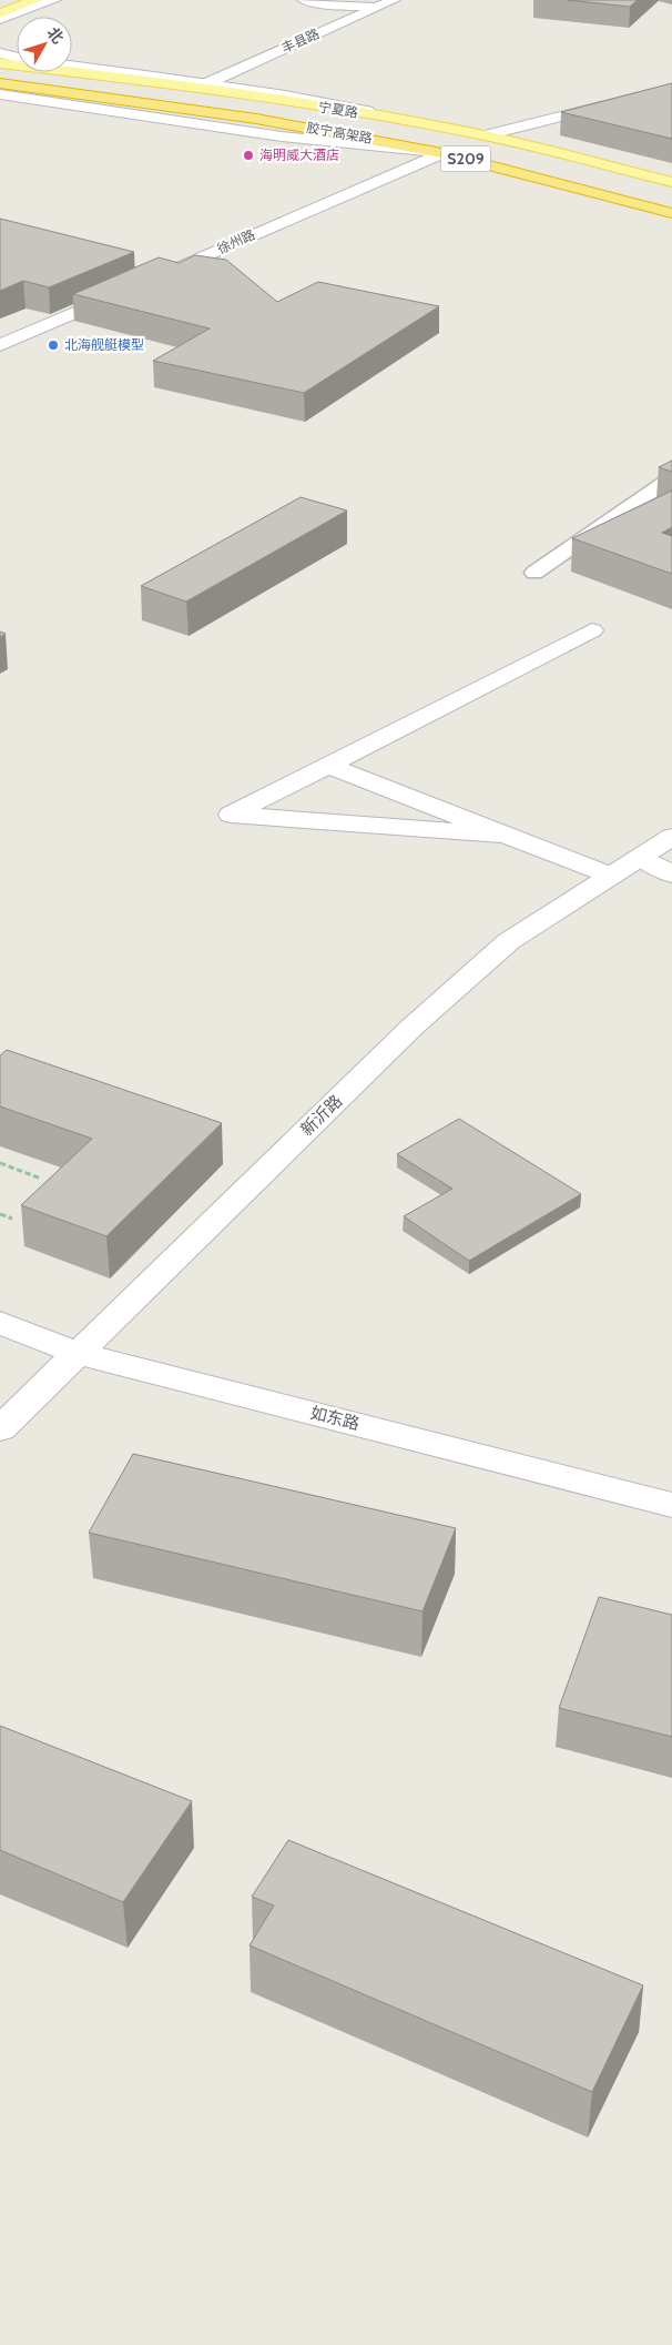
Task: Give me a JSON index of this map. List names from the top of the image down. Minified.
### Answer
{"streets":{"highway":["胶宁高架路","S209"],"main road":["宁夏路"],"street":["丰县路","徐州路","新沂路","如东路"]},"crossings":[["宁夏路","胶宁高架路"],["胶宁高架路","徐州路"],["新沂路","如东路"]],"places":["海明威大酒店","北海舰艇模型"],"north":"top right"}
